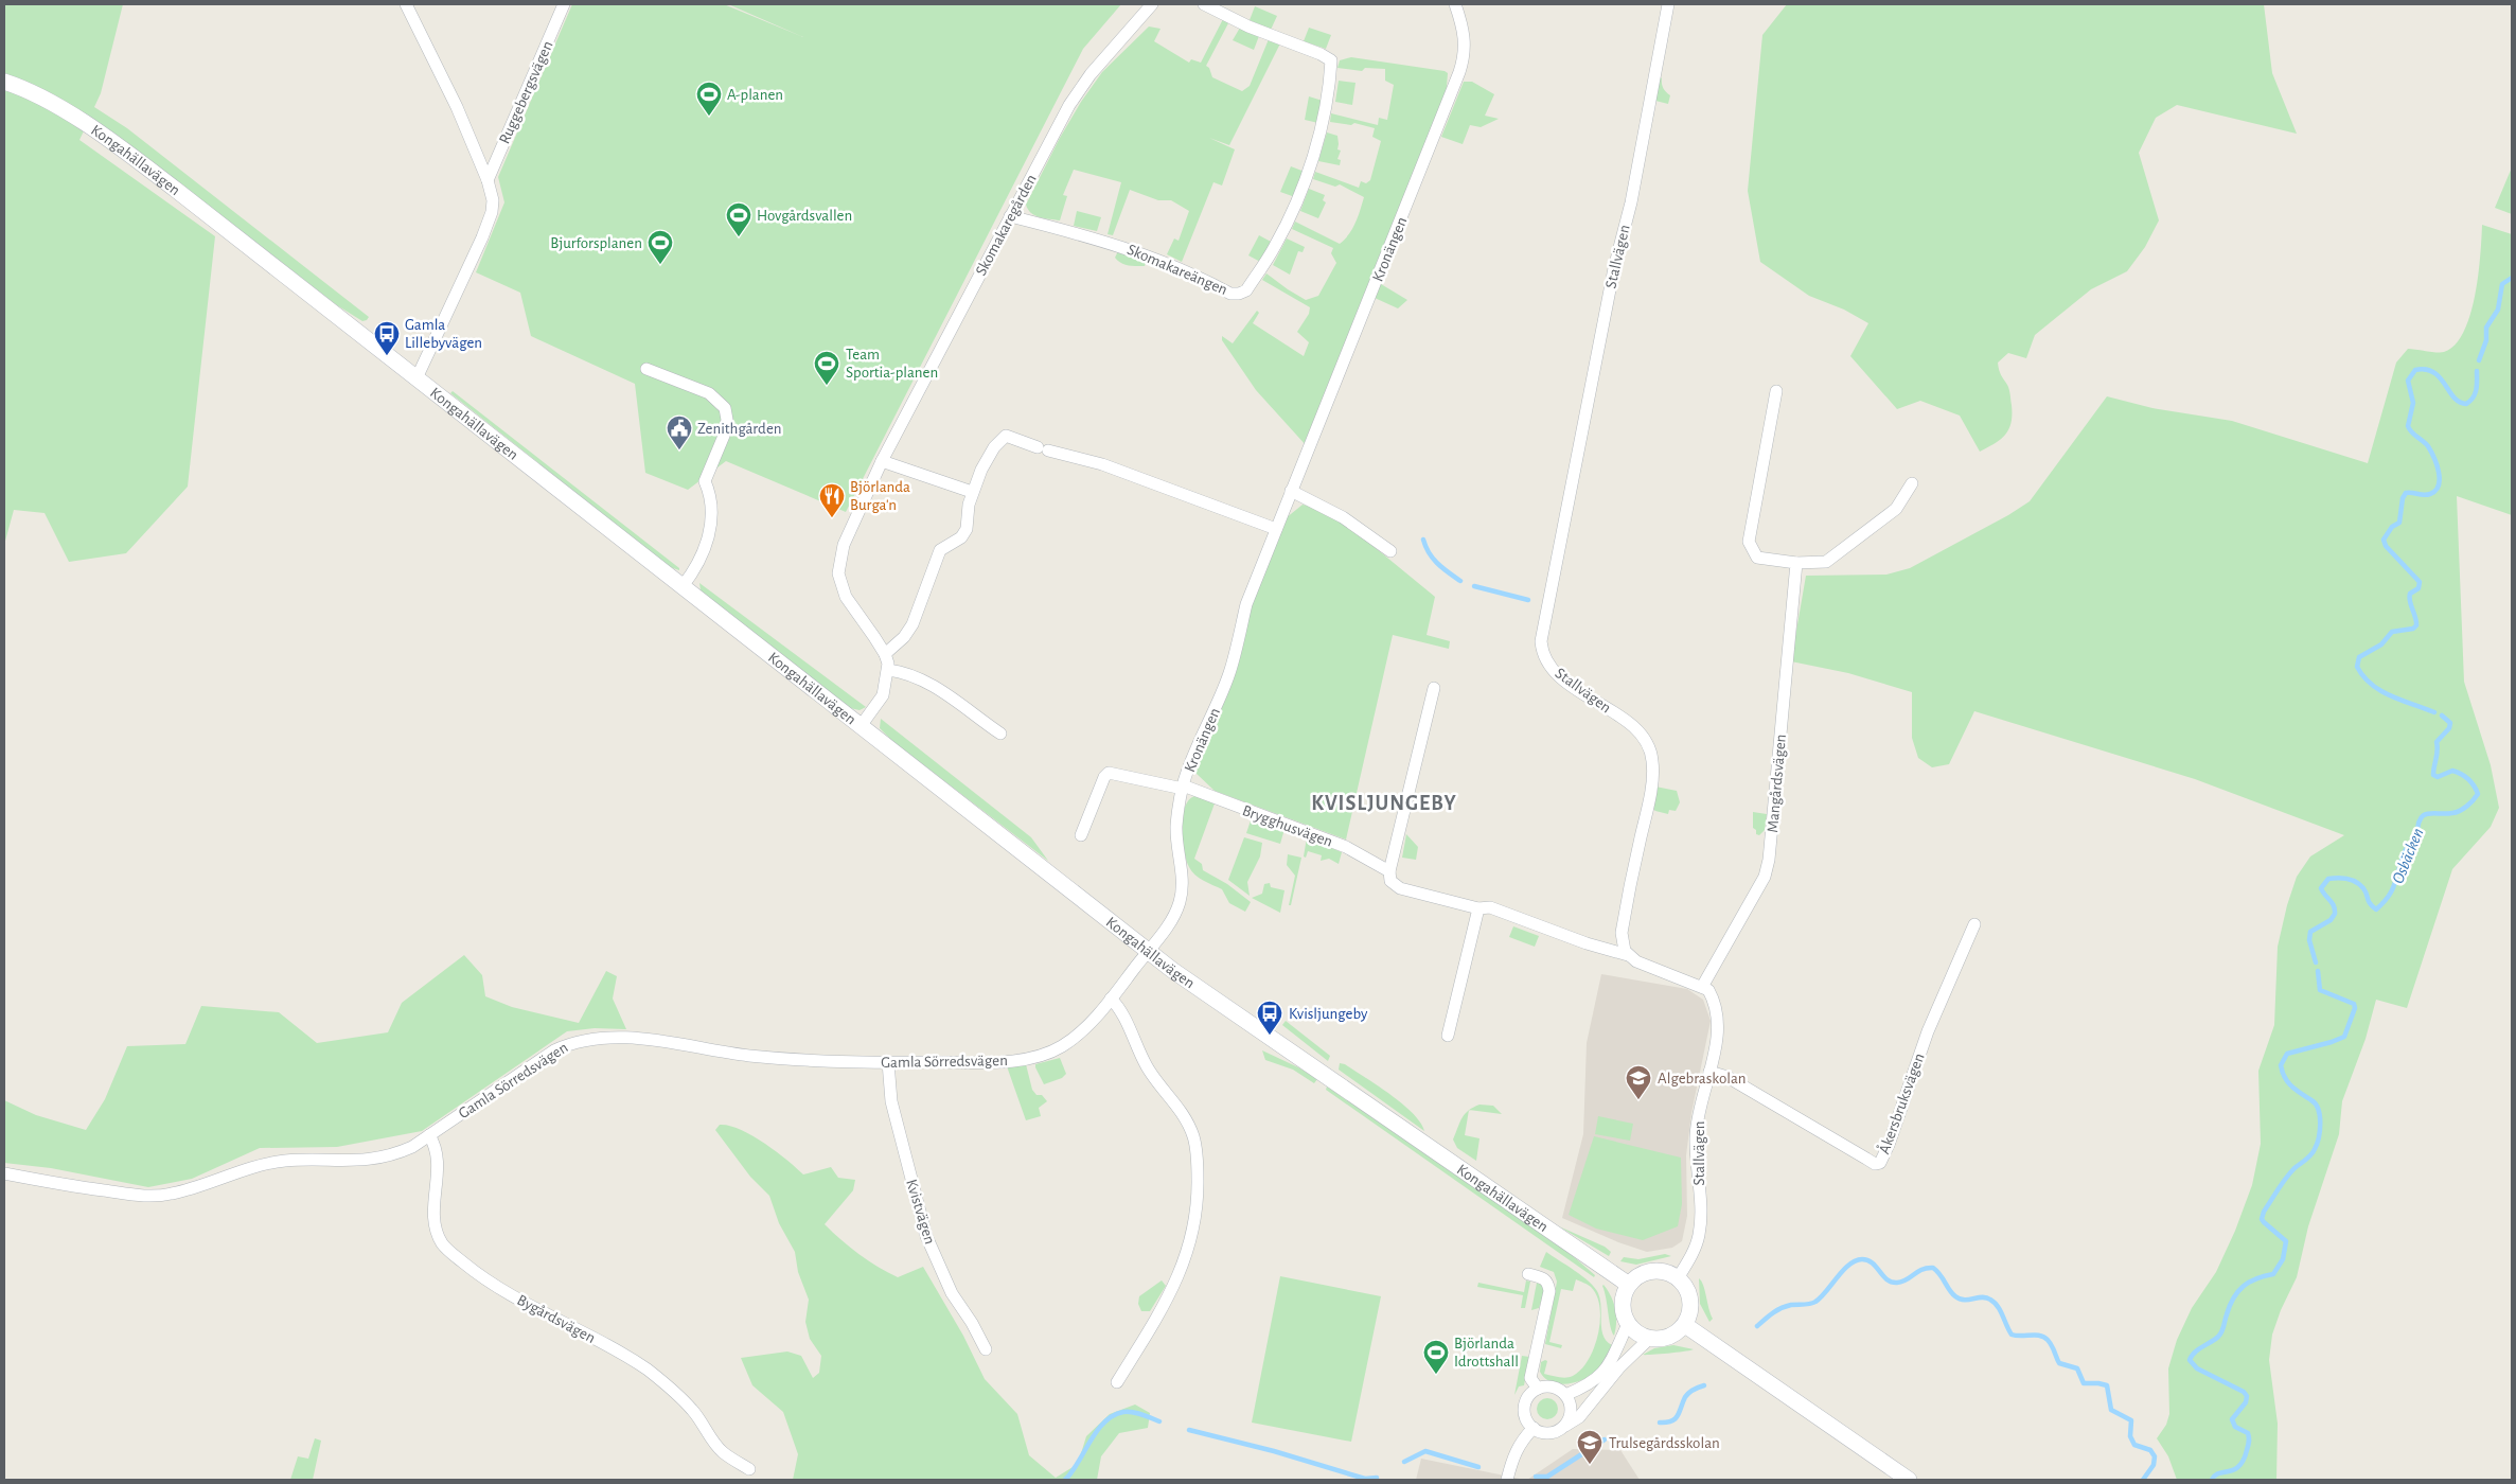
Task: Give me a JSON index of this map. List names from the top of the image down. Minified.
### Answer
{"streets":{"street":["Ruggebergsvägen","Kongahällavägen","Skomakaregården","Kronängen","Stallvägen","Skomakareängen","Mangårdsvägen","Brygghusvägen","Gamla Sörredsvägen","Åkersbruksvägen","Kvistvägen","Bygårdsvägen"]},"crossings":[["Kongahällavägen","Skomakaregården"],["Kongahällavägen","Kronängen"],["Kongahällavägen","Stallvägen"],["Kongahällavägen","Gamla Sörredsvägen"],["Skomakaregården","Skomakareängen"],["Kronängen","Brygghusvägen"],["Kronängen","Gamla Sörredsvägen"],["Stallvägen","Mangårdsvägen"],["Stallvägen","Brygghusvägen"],["Stallvägen","Åkersbruksvägen"],["Gamla Sörredsvägen","Kvistvägen"],["Gamla Sörredsvägen","Bygårdsvägen"]],"districts":["KVISLJUNGEBY"],"water":["Osbäcken"],"places":{"sports":["A-planen","Hovgårdsvallen","Bjurforsplanen","Team Sportia-planen","Björlanda Idrottshall"],"bus stop":["Gamla Lillebyvägen","Kvisljungeby"],"public building":["Zenithgården"],"restaurant":["Björlanda Burga'n"],"school or university":["Algebraskolan","Trulsegårdsskolan"]}}
